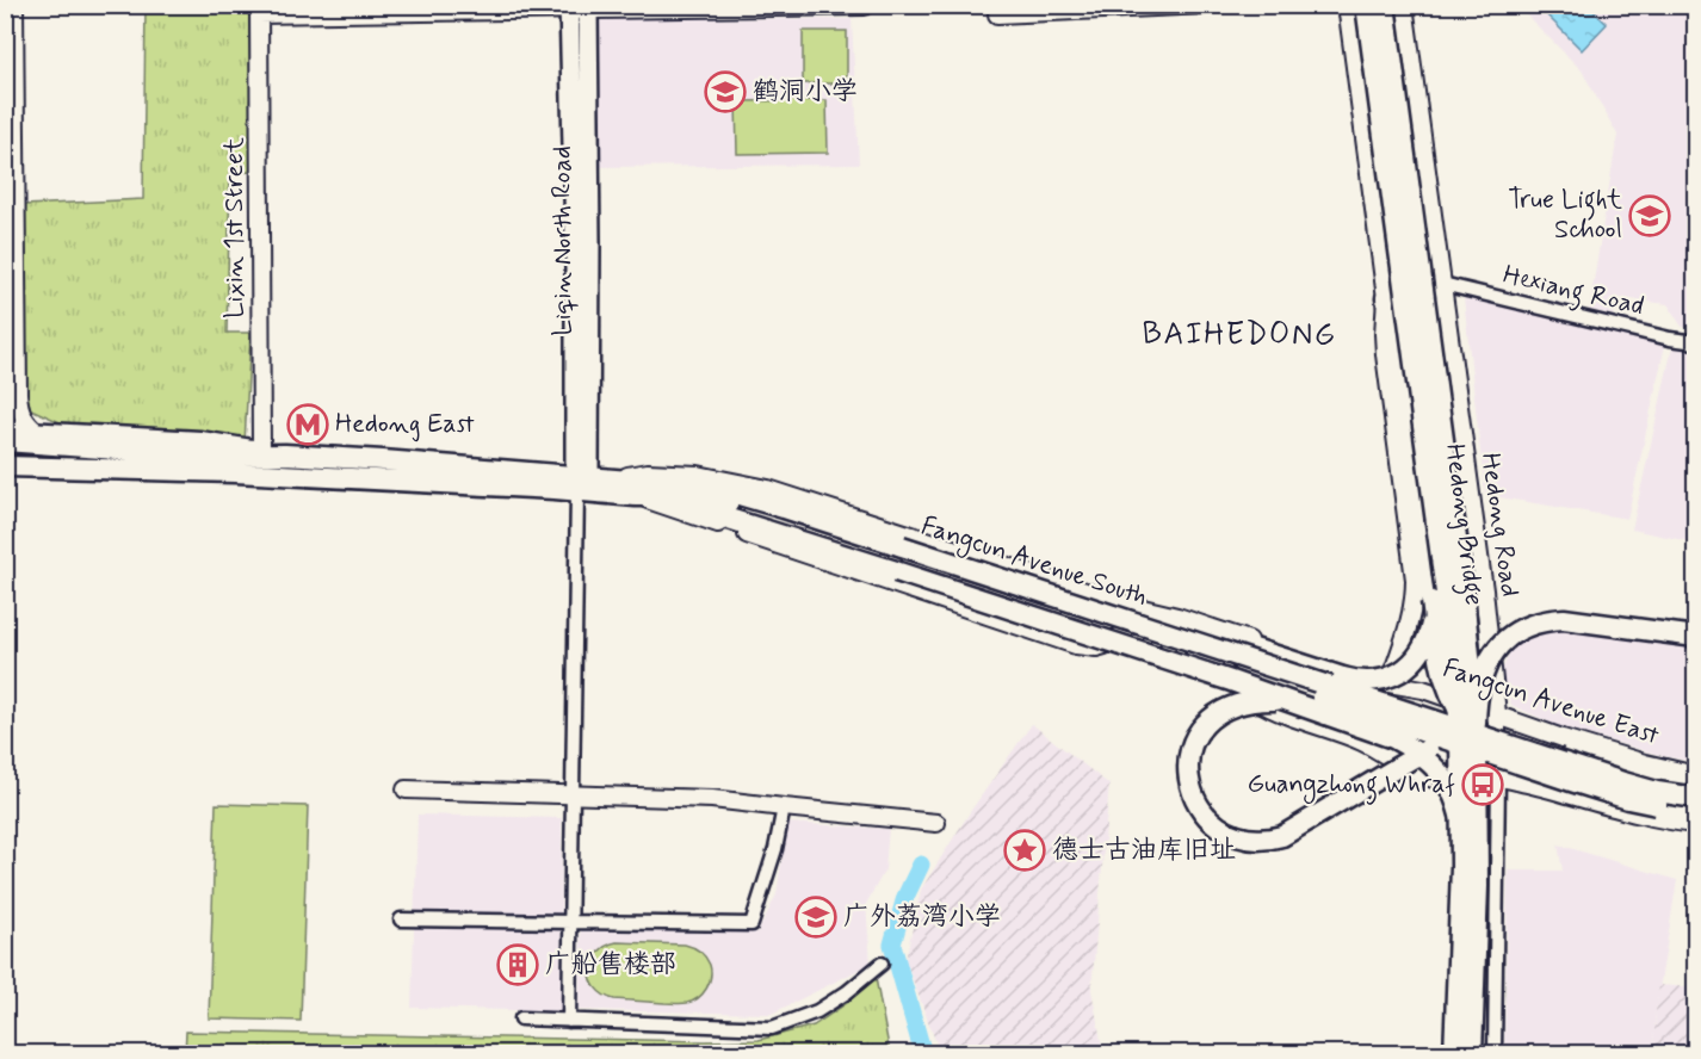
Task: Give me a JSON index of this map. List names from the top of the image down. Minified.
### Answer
{"streets":{"main road":["Liqin North Road","Hedong Bridge","Fangcun Avenue South","Fangcun Avenue East"],"street":["Lixin 1st Street","Hexiang Road","Hedong Road"]},"crossings":[["Lixin 1st Street","Fangcun Avenue South"],["Liqin North Road","Fangcun Avenue South"],["Hexiang Road","Hedong Road"],["Hedong Road","Fangcun Avenue East"],["Fangcun Avenue South","Fangcun Avenue East"]],"districts":["BAIHEDONG"],"places":{"school or university":["鹤洞小学","True Light School","广外荔湾小学"],"metro station":["Hedong East"],"bus stop":["Guangzhong Whraf"],"place":["德士古油库旧址"],"building":["广船售楼部"]}}
